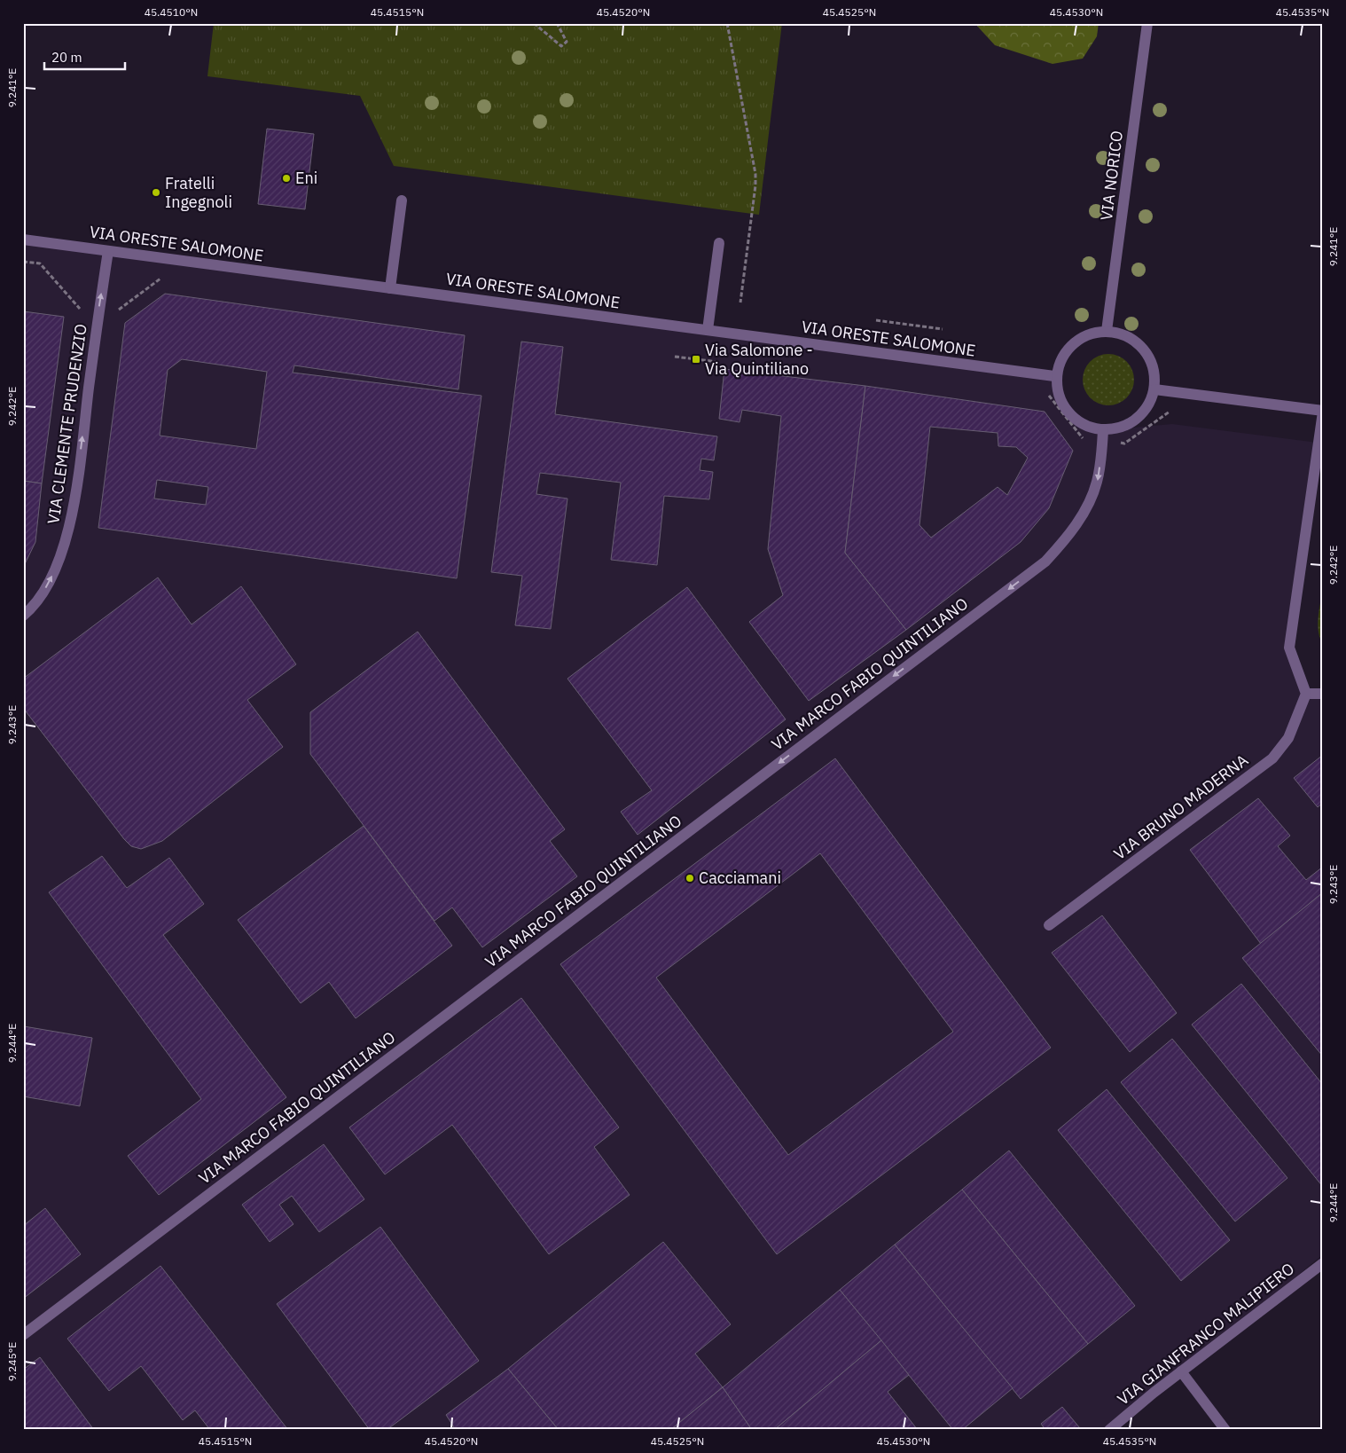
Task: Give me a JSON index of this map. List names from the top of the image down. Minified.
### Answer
{"streets":{"street":["VIA NORICO","VIA ORESTE SALOMONE","VIA CLEMENTE PRUDENZIO","VIA MARCO FABIO QUINTILIANO","VIA BRUNO MADERNA","VIA GIANFRANCO MALIPIERO"]},"crossings":[["VIA NORICO","VIA ORESTE SALOMONE"],["VIA NORICO","VIA MARCO FABIO QUINTILIANO"],["VIA ORESTE SALOMONE","VIA CLEMENTE PRUDENZIO"],["VIA ORESTE SALOMONE","VIA MARCO FABIO QUINTILIANO"]],"one_way":["VIA CLEMENTE PRUDENZIO","VIA MARCO FABIO QUINTILIANO"],"places":{"other":["Eni","Fratelli Ingegnoli","Cacciamani"],"transit":["Via Salomone - Via Quintiliano"]},"scale_bar":"20 m","coordinates":["45.4510°N","45.4515°N","45.4520°N","45.4525°N","45.4530°N","45.4535°N","9.241°E","9.242°E","9.243°E","9.244°E","9.245°E"]}
